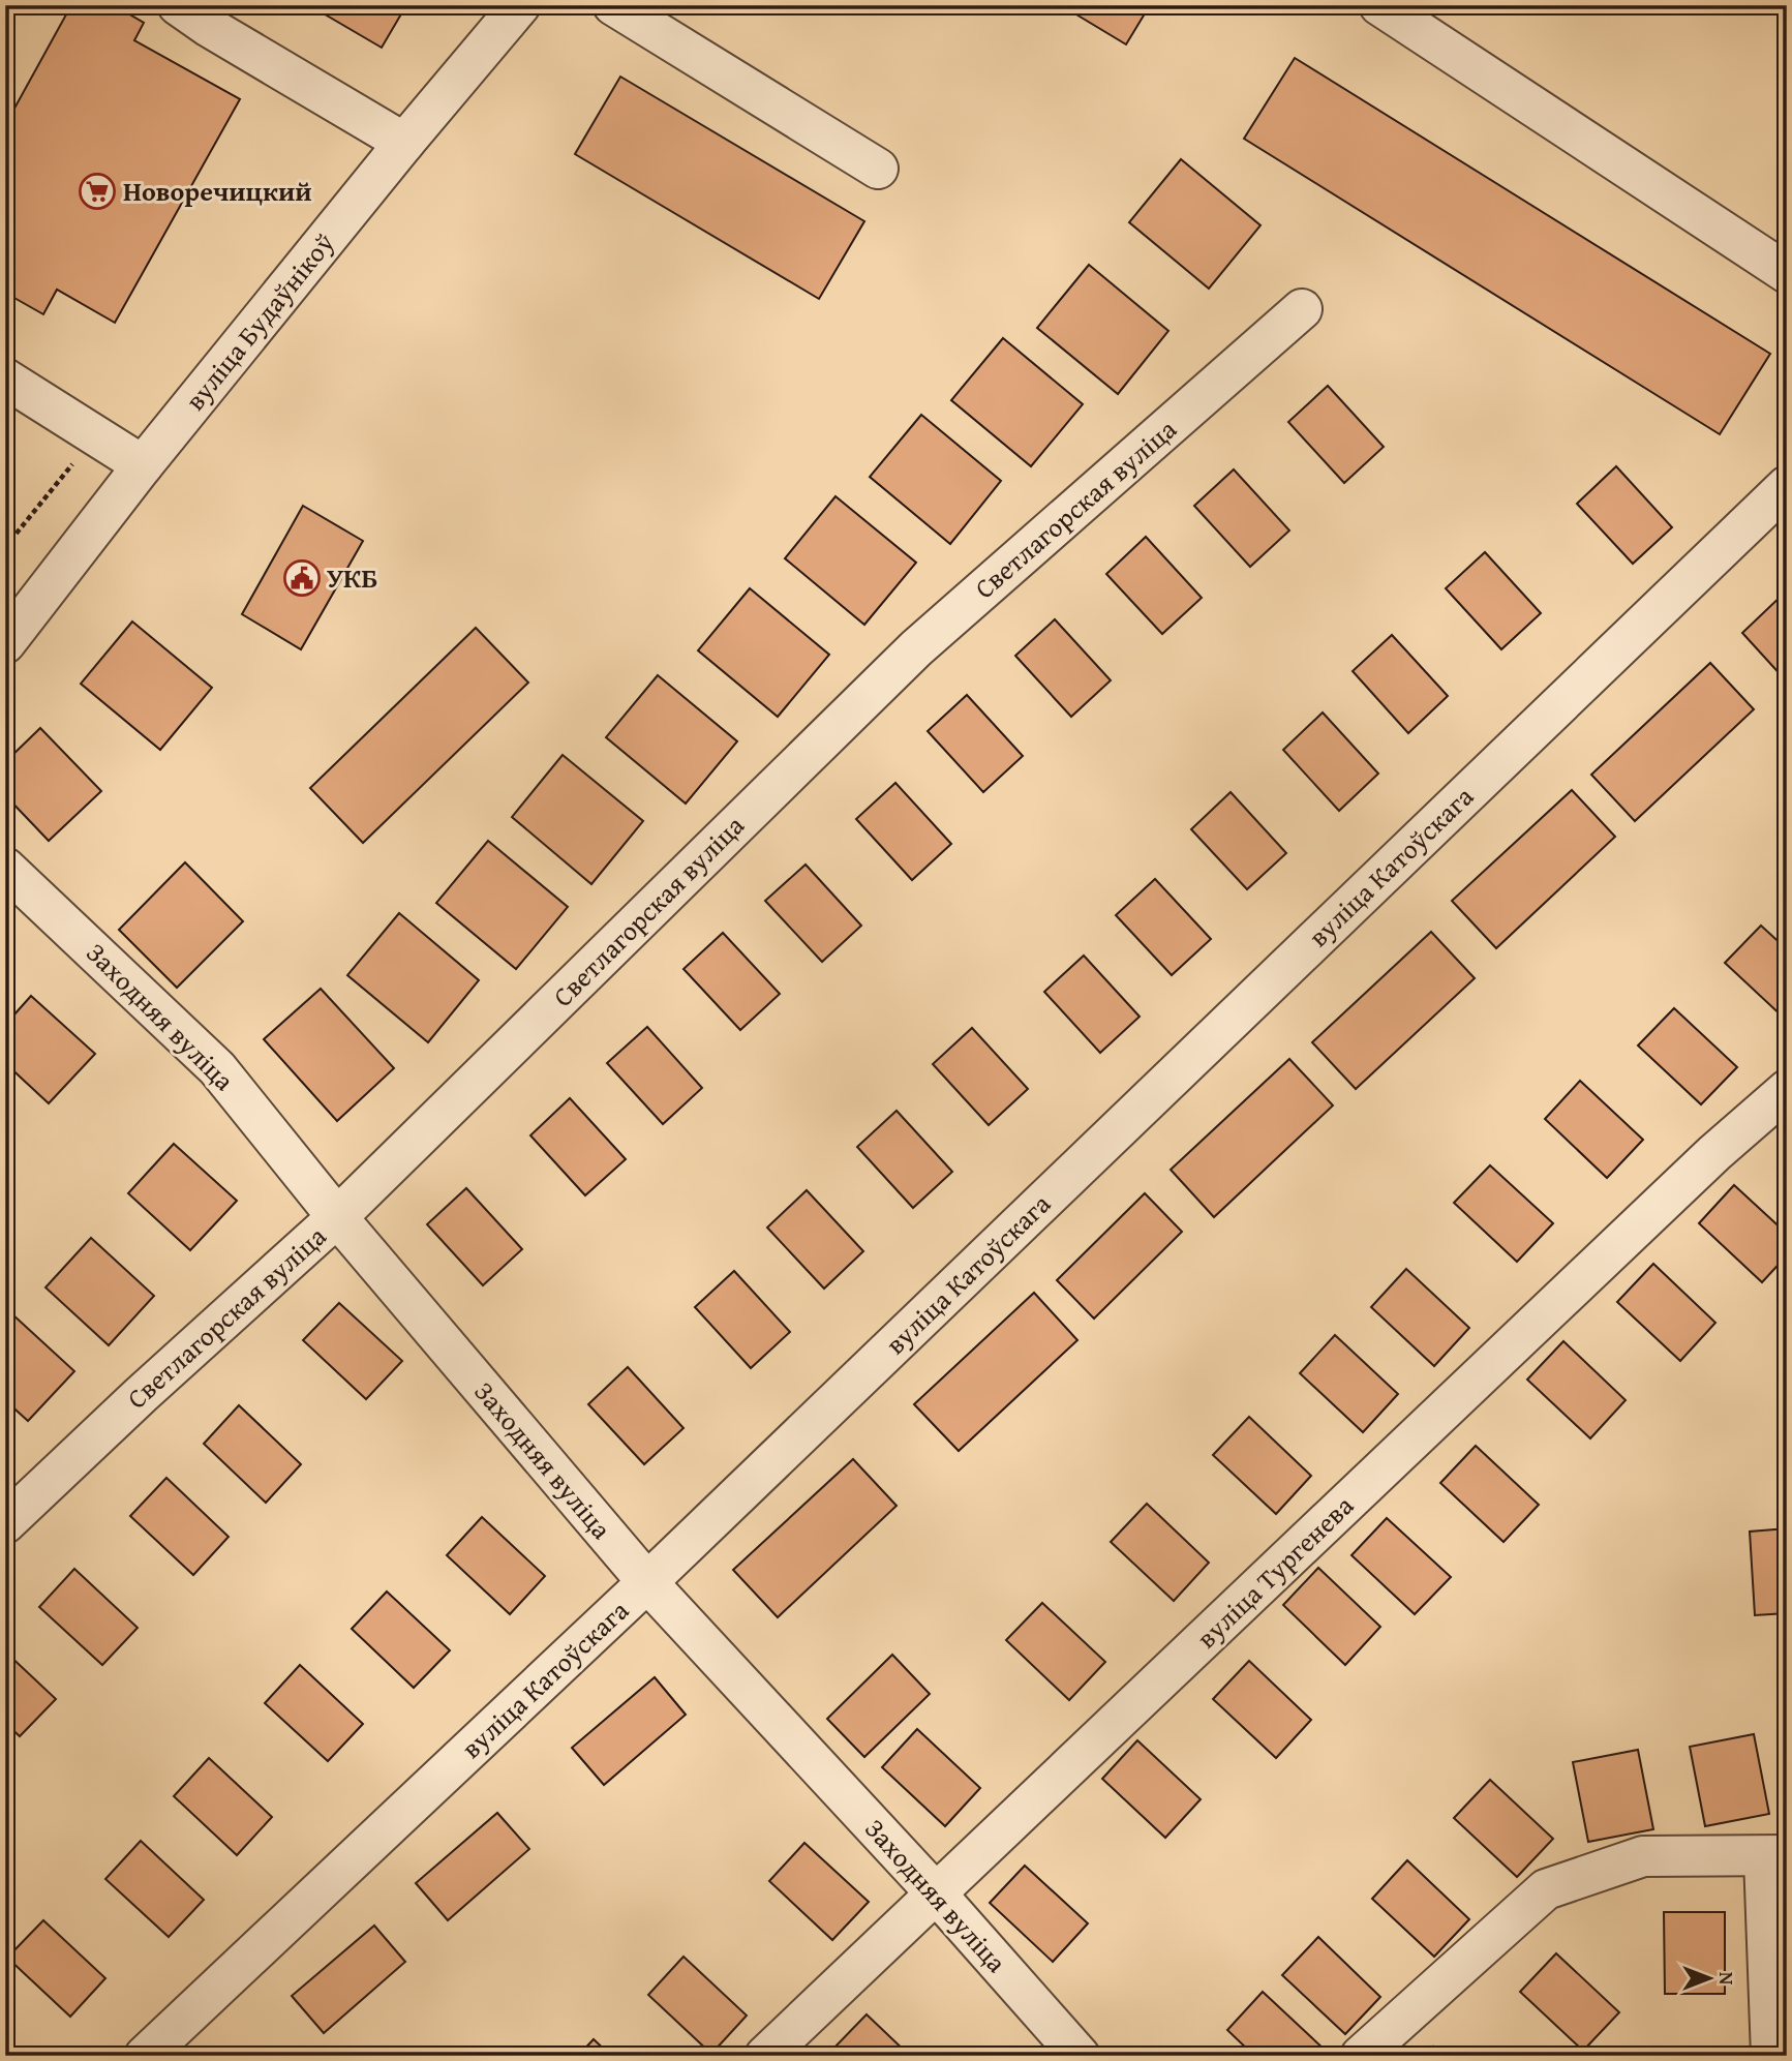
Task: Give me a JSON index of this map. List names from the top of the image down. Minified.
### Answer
{"streets":{"street":["вуліца Будаўнікоў","Светлагорская вуліца","вуліца Катоўскага","Заходняя вуліца","вуліца Тургенева"]},"crossings":[["Светлагорская вуліца","Заходняя вуліца"],["вуліца Катоўскага","Заходняя вуліца"],["Заходняя вуліца","вуліца Тургенева"]],"places":{"supermarket":["Новоречицкий"],"public building":["УКБ"]},"north":"right"}
